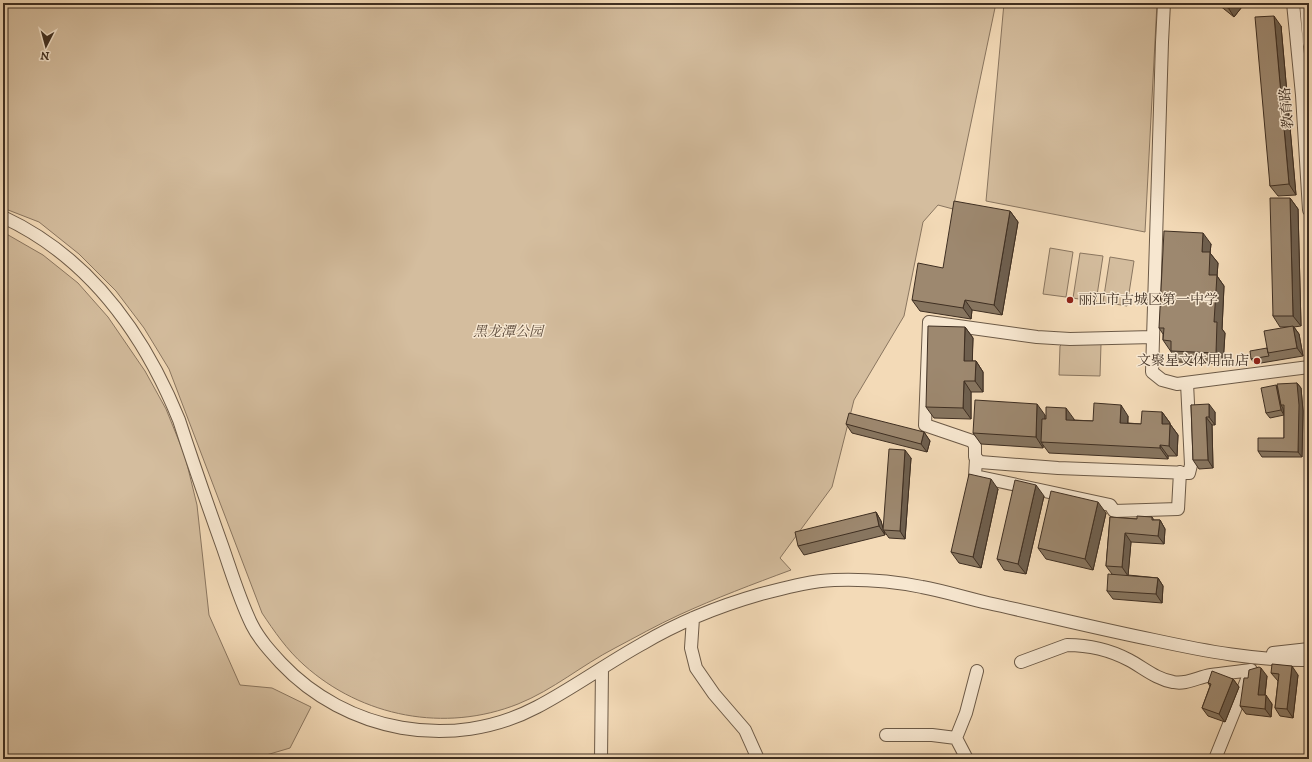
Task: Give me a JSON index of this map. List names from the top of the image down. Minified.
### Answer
{"streets":{"street":["教育路"]},"parks":["黑龙潭公园"],"places":["丽江市古城区第一中学","文聚星文体用品店"],"north":"bottom"}
